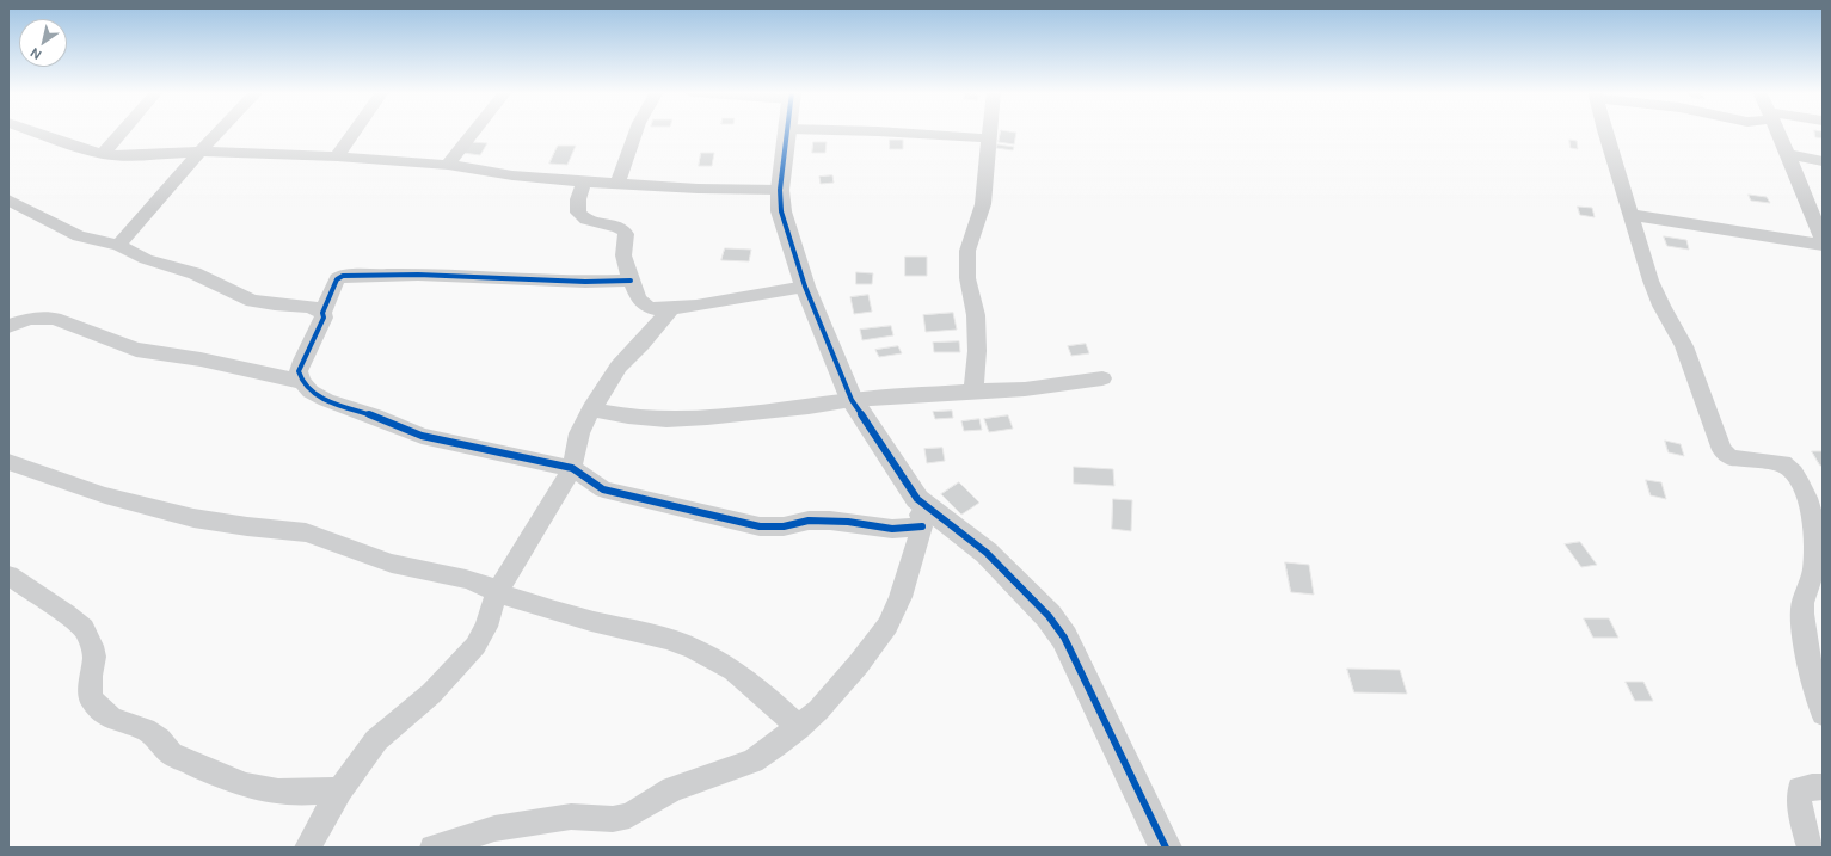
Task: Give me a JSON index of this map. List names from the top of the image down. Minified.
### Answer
{"north":"bottom left"}
